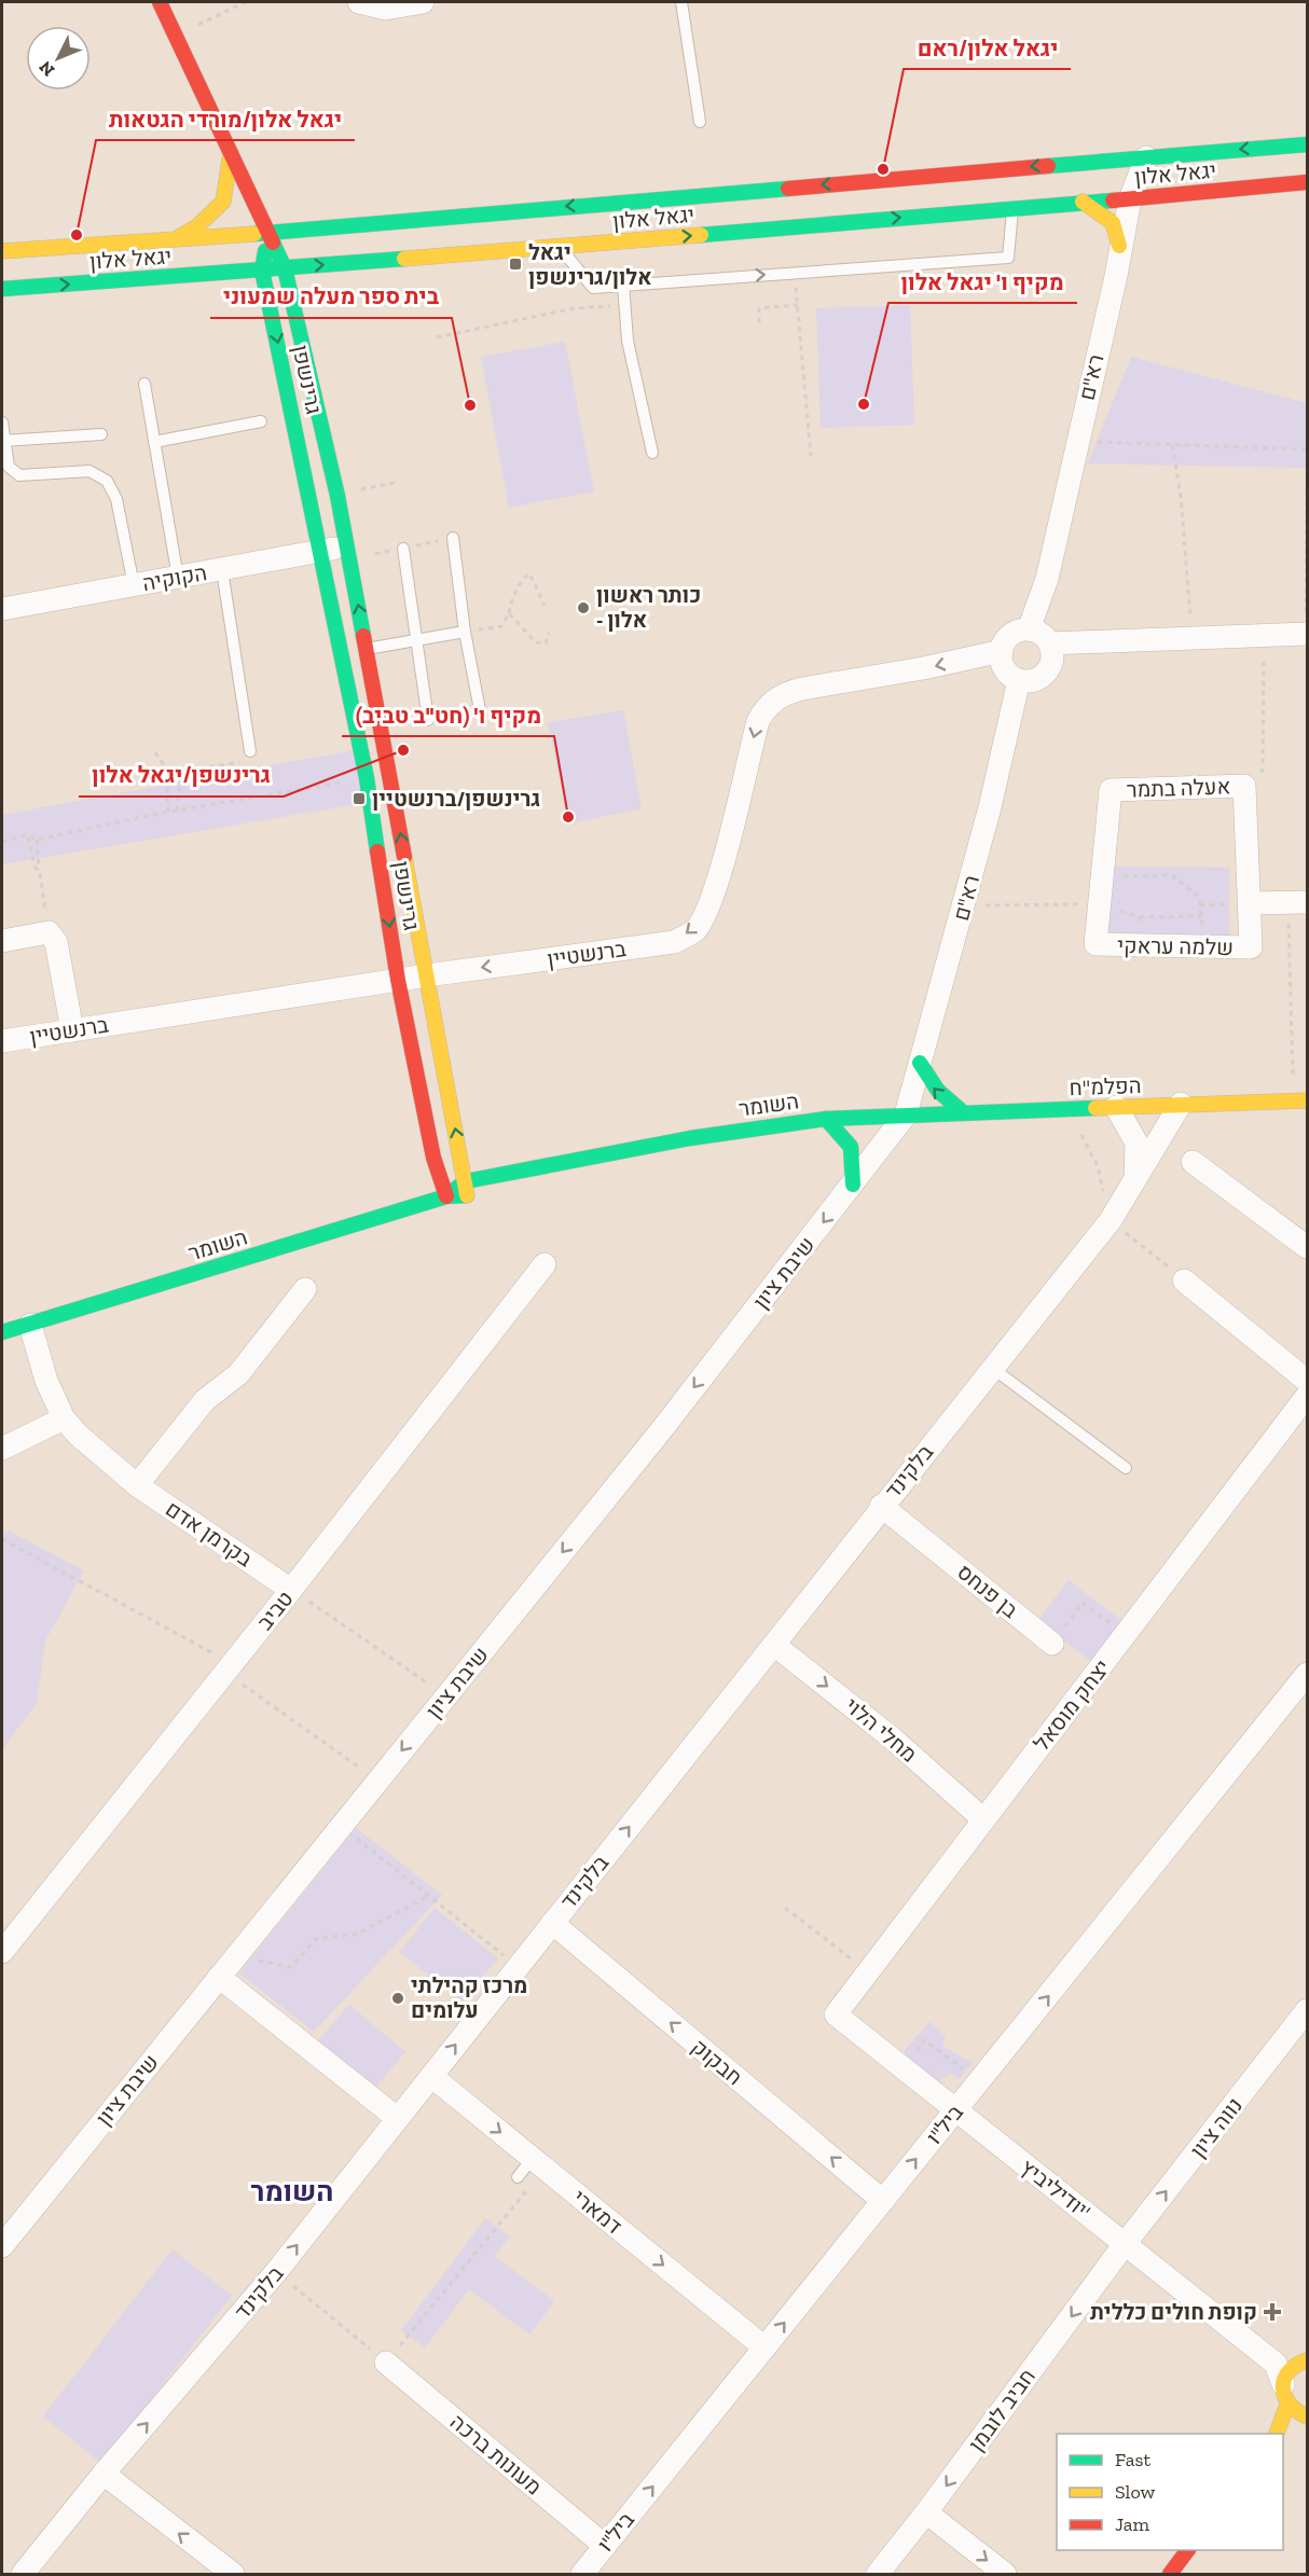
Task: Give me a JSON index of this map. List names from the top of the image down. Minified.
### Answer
{"streets":{"street":["יגאל אלון","רא\"ם","גרינשפן","הקוקיה","אעלה בתמר","שלמה עראקי","ברנשטיין","הפלמ\"ח","השומר","שיבת ציון","בלקינד","בקרמן אדם","בן פנחס","טביב","יצחק מוסאל","מחלי הלוי","חבקוק","ביל\"ו","נווה ציון","יודיליביץ'","דמארי","חביב לובמן","מעונות ברכה"]},"crossings":[["יגאל אלון","רא\"ם"],["יגאל אלון","גרינשפן"],["רא\"ם","ברנשטיין"],["רא\"ם","הפלמ\"ח"],["רא\"ם","השומר"],["רא\"ם","שיבת ציון"],["גרינשפן","הקוקיה"],["גרינשפן","ברנשטיין"],["גרינשפן","השומר"],["אעלה בתמר","שלמה עראקי"],["הפלמ\"ח","השומר"],["הפלמ\"ח","שיבת ציון"],["הפלמ\"ח","בלקינד"],["השומר","שיבת ציון"],["השומר","בקרמן אדם"],["בלקינד","בן פנחס"],["בלקינד","מחלי הלוי"],["בלקינד","חבקוק"],["בלקינד","דמארי"],["בקרמן אדם","טביב"],["יצחק מוסאל","מחלי הלוי"],["יצחק מוסאל","יודיליביץ'"],["חבקוק","ביל\"ו"],["ביל\"ו","יודיליביץ'"],["ביל\"ו","דמארי"],["ביל\"ו","מעונות ברכה"],["נווה ציון","יודיליביץ'"],["נווה ציון","חביב לובמן"],["יודיליביץ'","חביב לובמן"]],"one_way":["ברנשטיין","שיבת ציון","בלקינד","מחלי הלוי","חבקוק","ביל\"ו","נווה ציון","דמארי","חביב לובמן"],"districts":["השומר"],"places":{"other":["יגאל אלון/ראם","יגאל אלון/מורדי הגטאות","מקיף ו' יגאל אלון","בית ספר מעלה שמעוני","כותר ראשון - אלון","גרינשפן/יגאל אלון","מקיף ו' (חט\"ב טביב)","מרכז קהילתי עלומים"],"transit":["יגאל אלון/גרינשפן","גרינשפן/ברנשטיין"],"health":["קופת חולים כללית"]},"legend":["Fast","Slow","Jam"],"north":"bottom left"}
